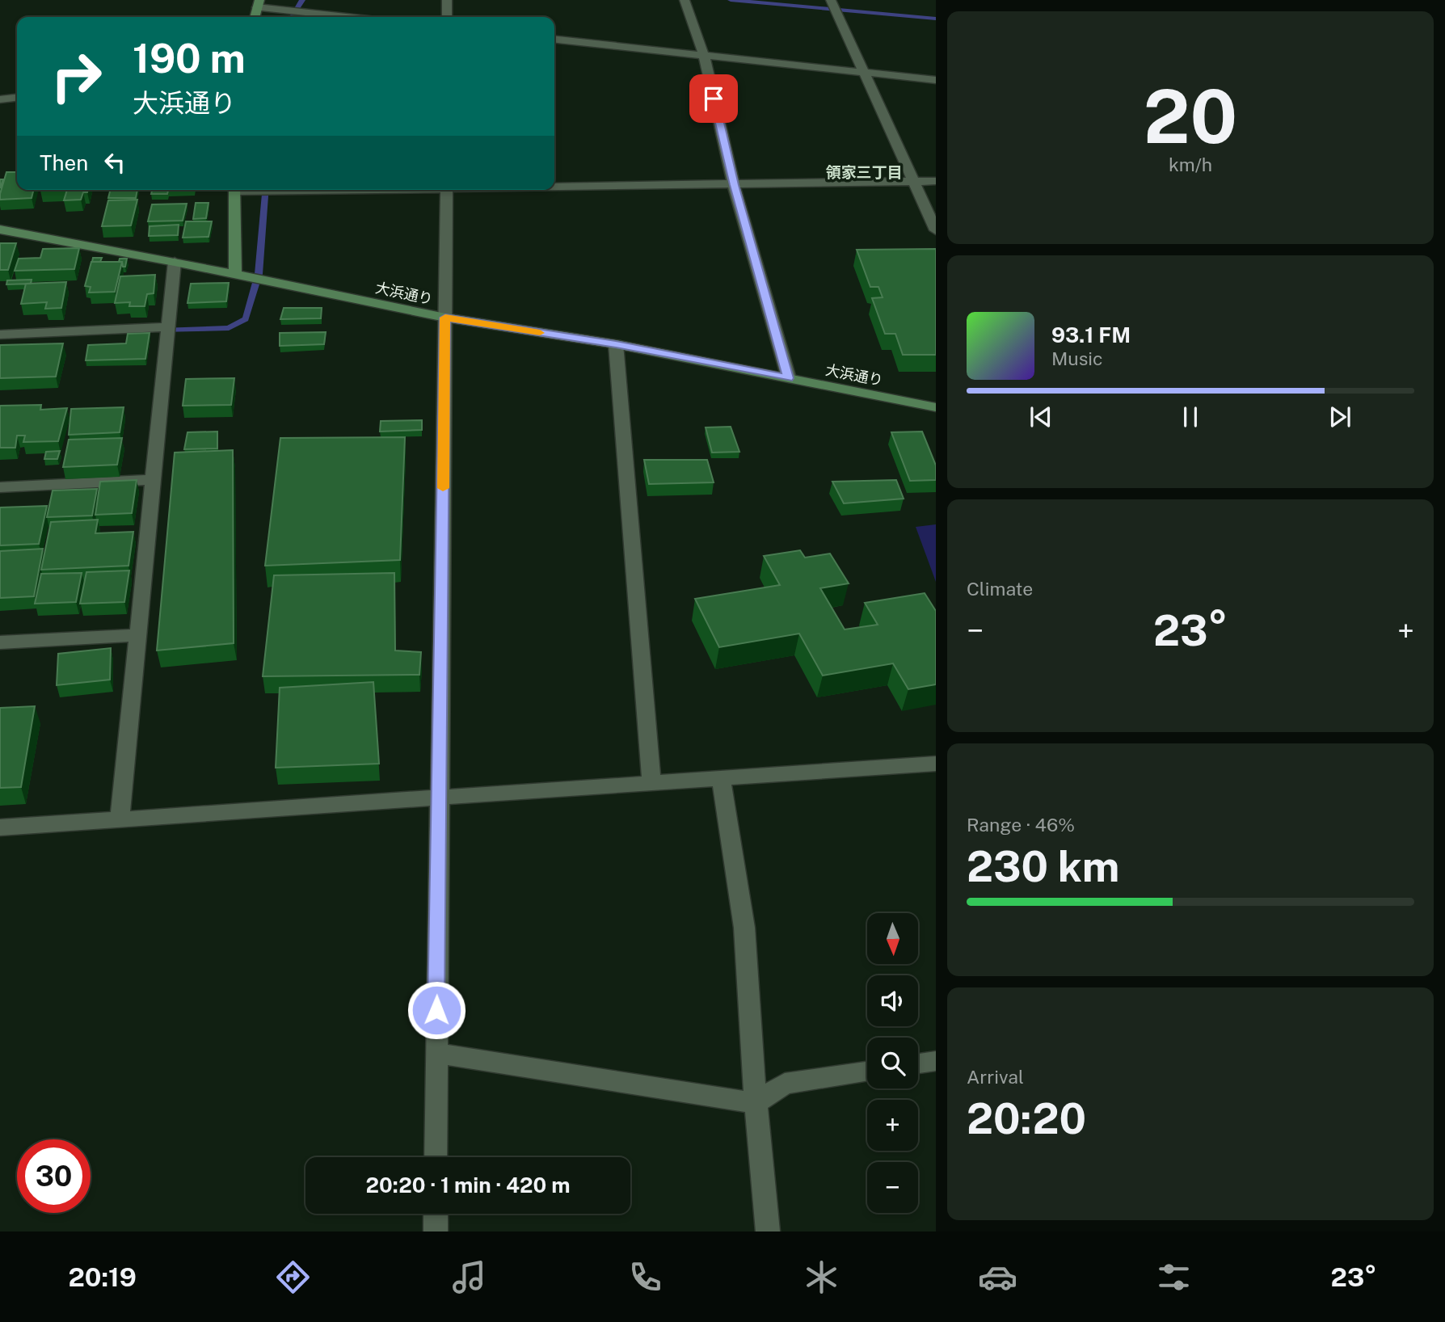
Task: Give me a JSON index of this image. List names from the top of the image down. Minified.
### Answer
{"streets":{"street":["大浜通り"]},"districts":["領家三丁目"],"north":"bottom","page":{"tile":[["20","km/h"],"Climate",["Range · 46%","230 km"],["Arrival","20:20"]],"turn":["190 m","大浜通り"],"then":"Then","song":["93.1 FM","Music"],"heat":["−","23°","+"],"map_buttons":["+","−"],"limit":"30","trip":"20:20 · 1 min · 420 m","tabs":["20:19","23°"]}}
